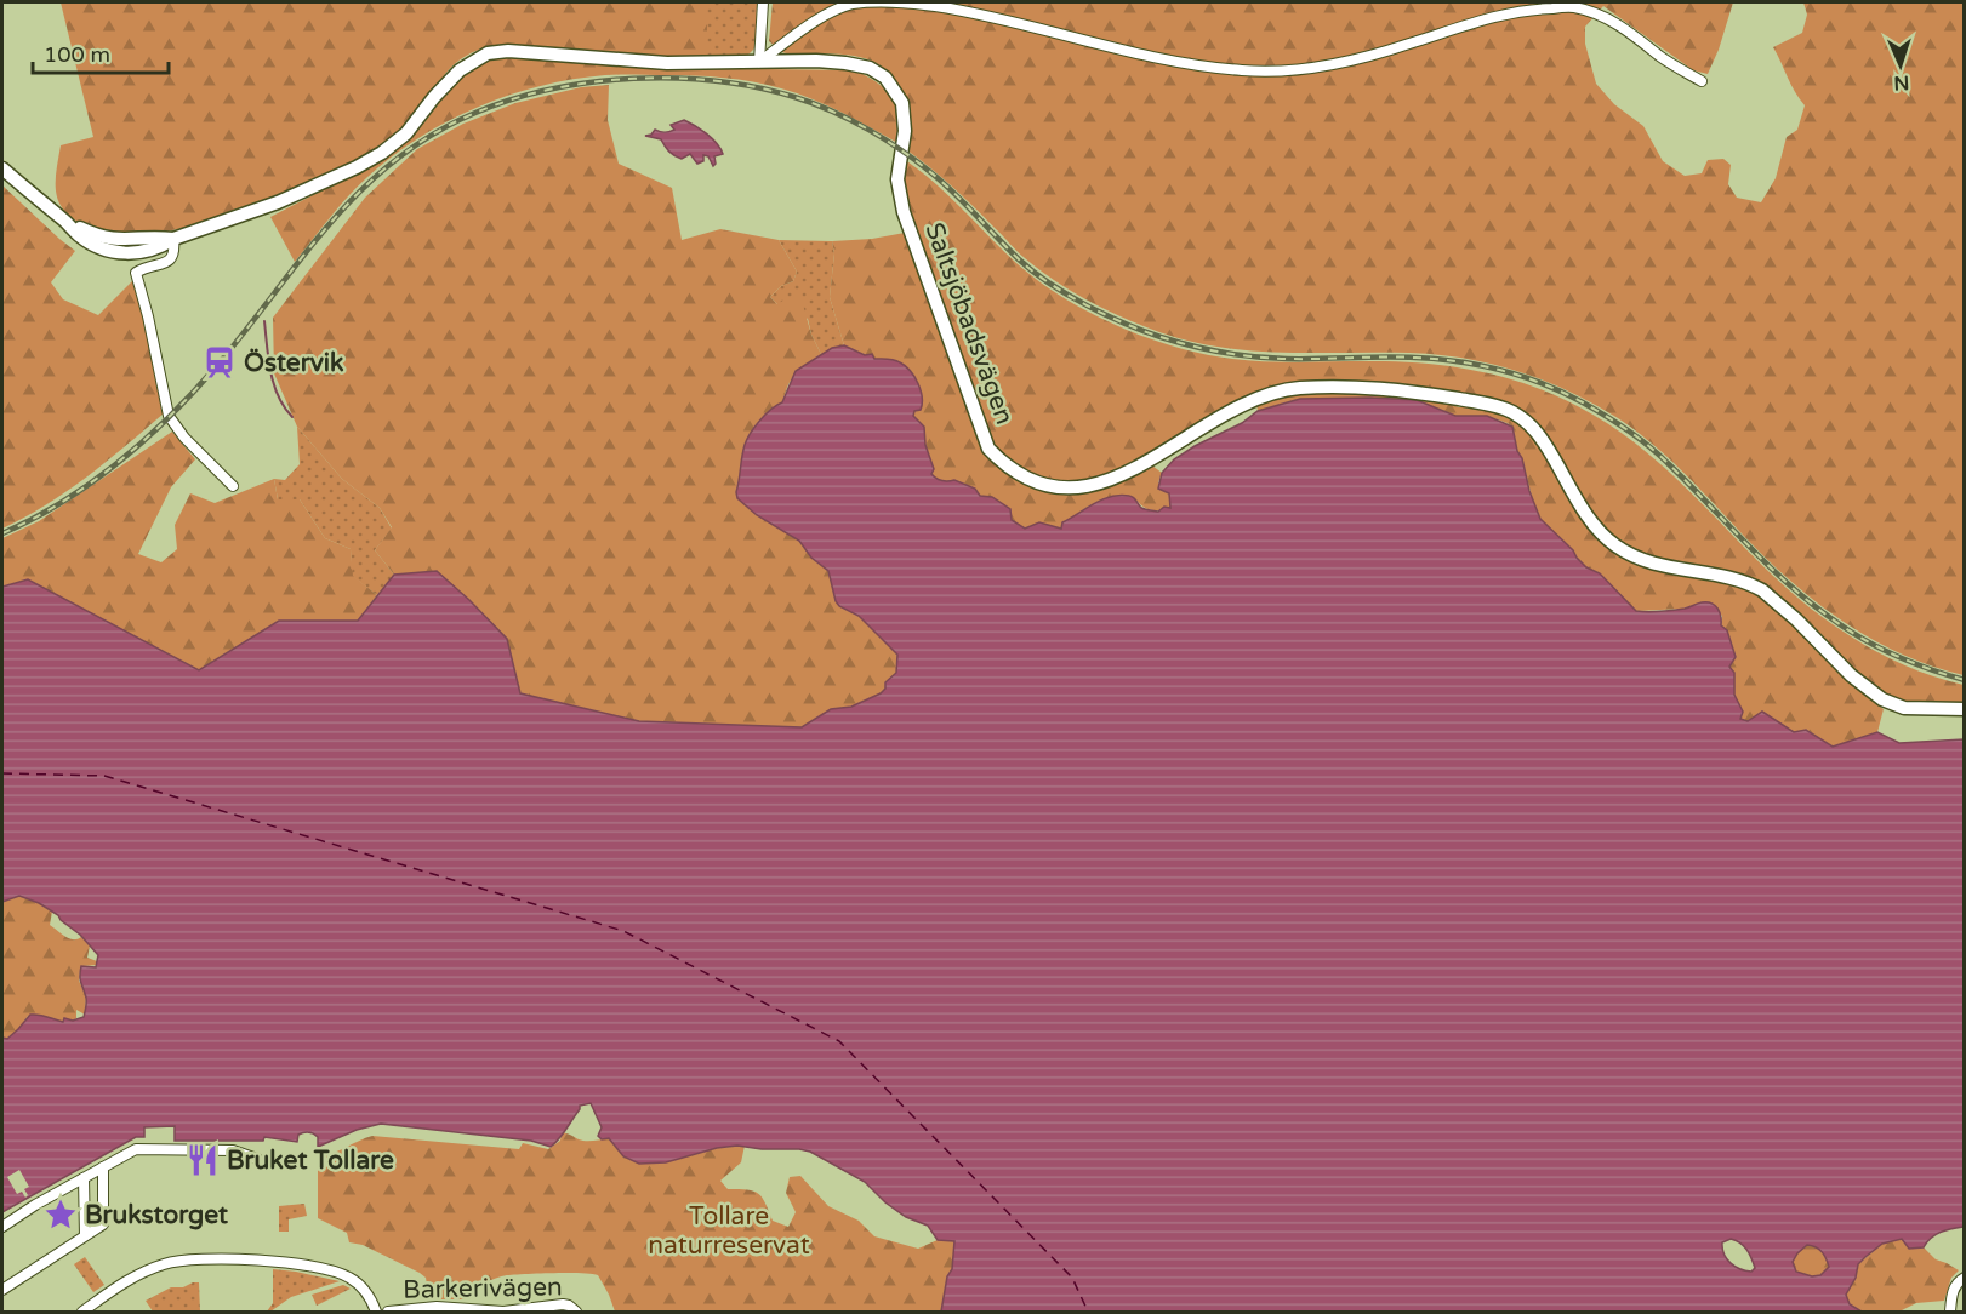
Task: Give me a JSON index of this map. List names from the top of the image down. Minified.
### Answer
{"streets":{"street":["Saltsjöbadsvägen","Barkerivägen"]},"parks":["Tollare naturreservat"],"places":{"station":["Östervik"],"restaurant":["Bruket Tollare"],"place":["Brukstorget"]},"scale_bar":"100 m","north":"bottom"}
